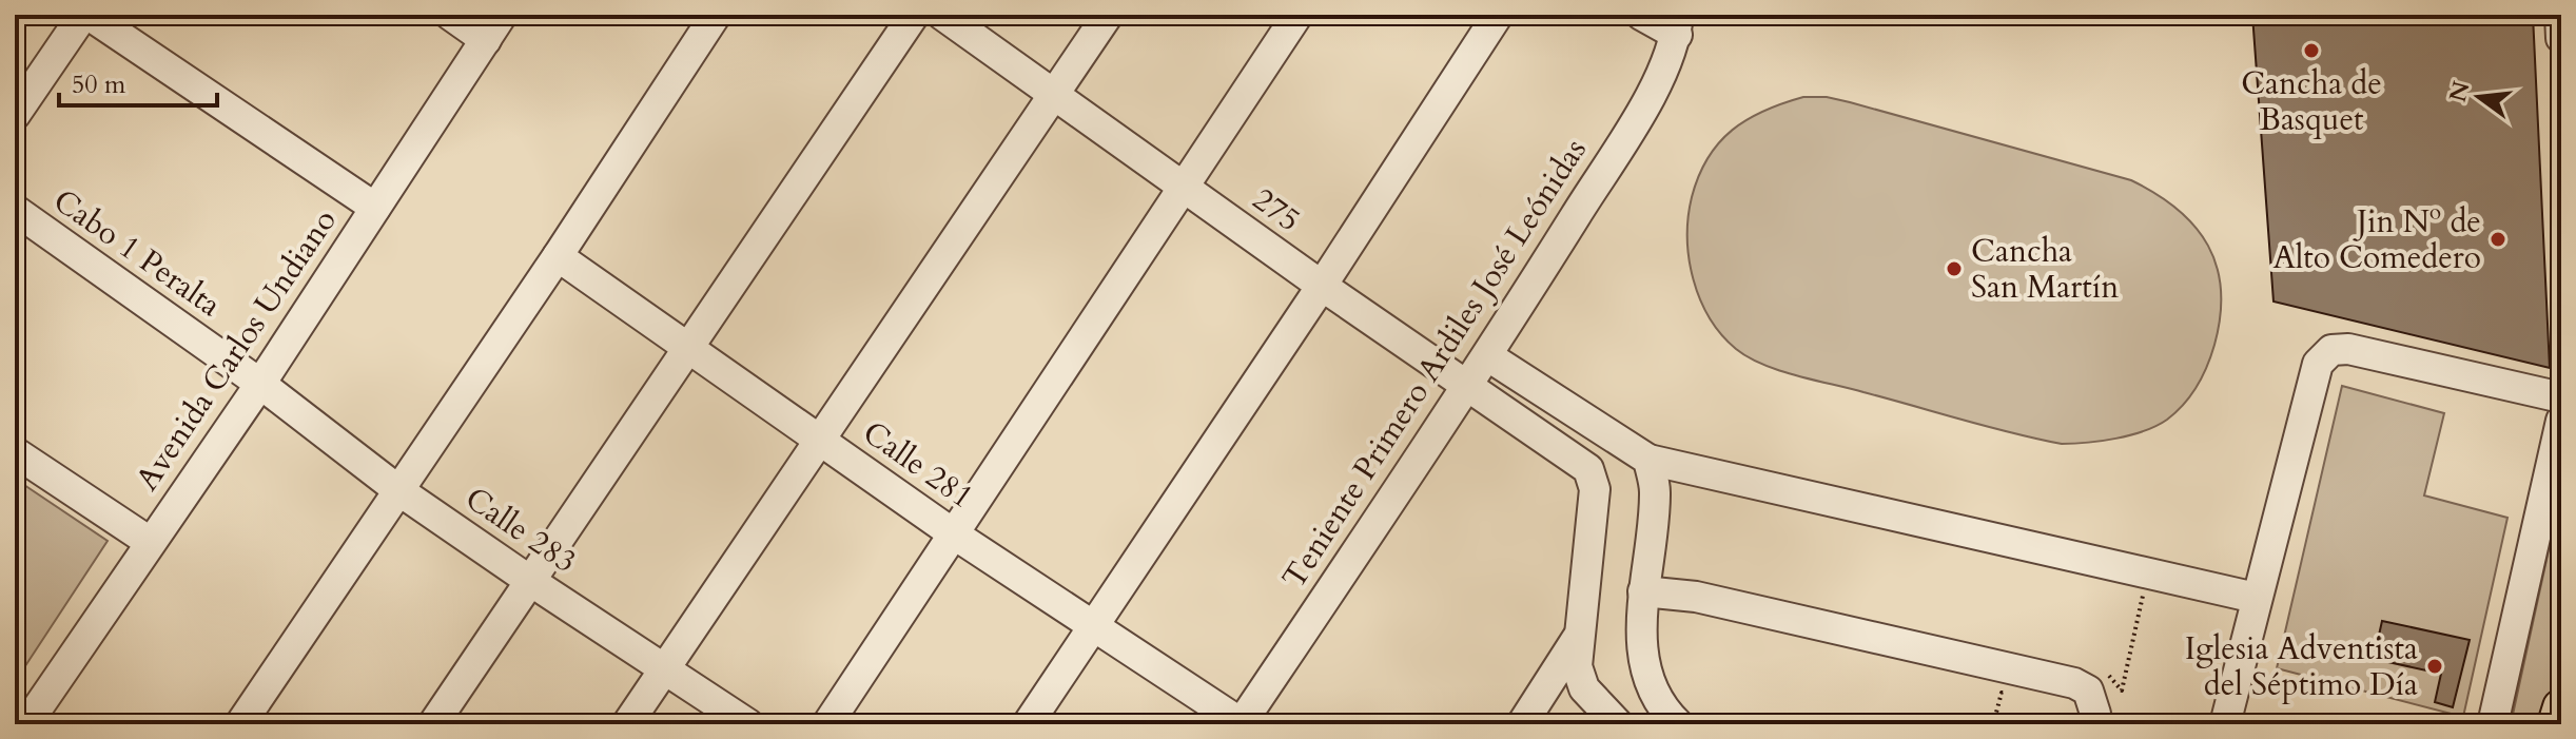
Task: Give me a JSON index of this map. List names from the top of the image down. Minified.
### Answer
{"streets":{"street":["275","Cabo 1 Peralta","Avenida Carlos Undiano","Teniente Primero Ardiles José Leónidas","Calle 281","Calle 283"]},"crossings":[["275","Teniente Primero Ardiles José Leónidas"],["Cabo 1 Peralta","Avenida Carlos Undiano"],["Cabo 1 Peralta","Calle 283"],["Avenida Carlos Undiano","Calle 283"],["Teniente Primero Ardiles José Leónidas","Calle 281"]],"places":["Cancha de Basquet","Jin Nº de Alto Comedero","Cancha San Martín","Iglesia Adventista del Séptimo Día"],"scale_bar":"50 m","north":"left"}
